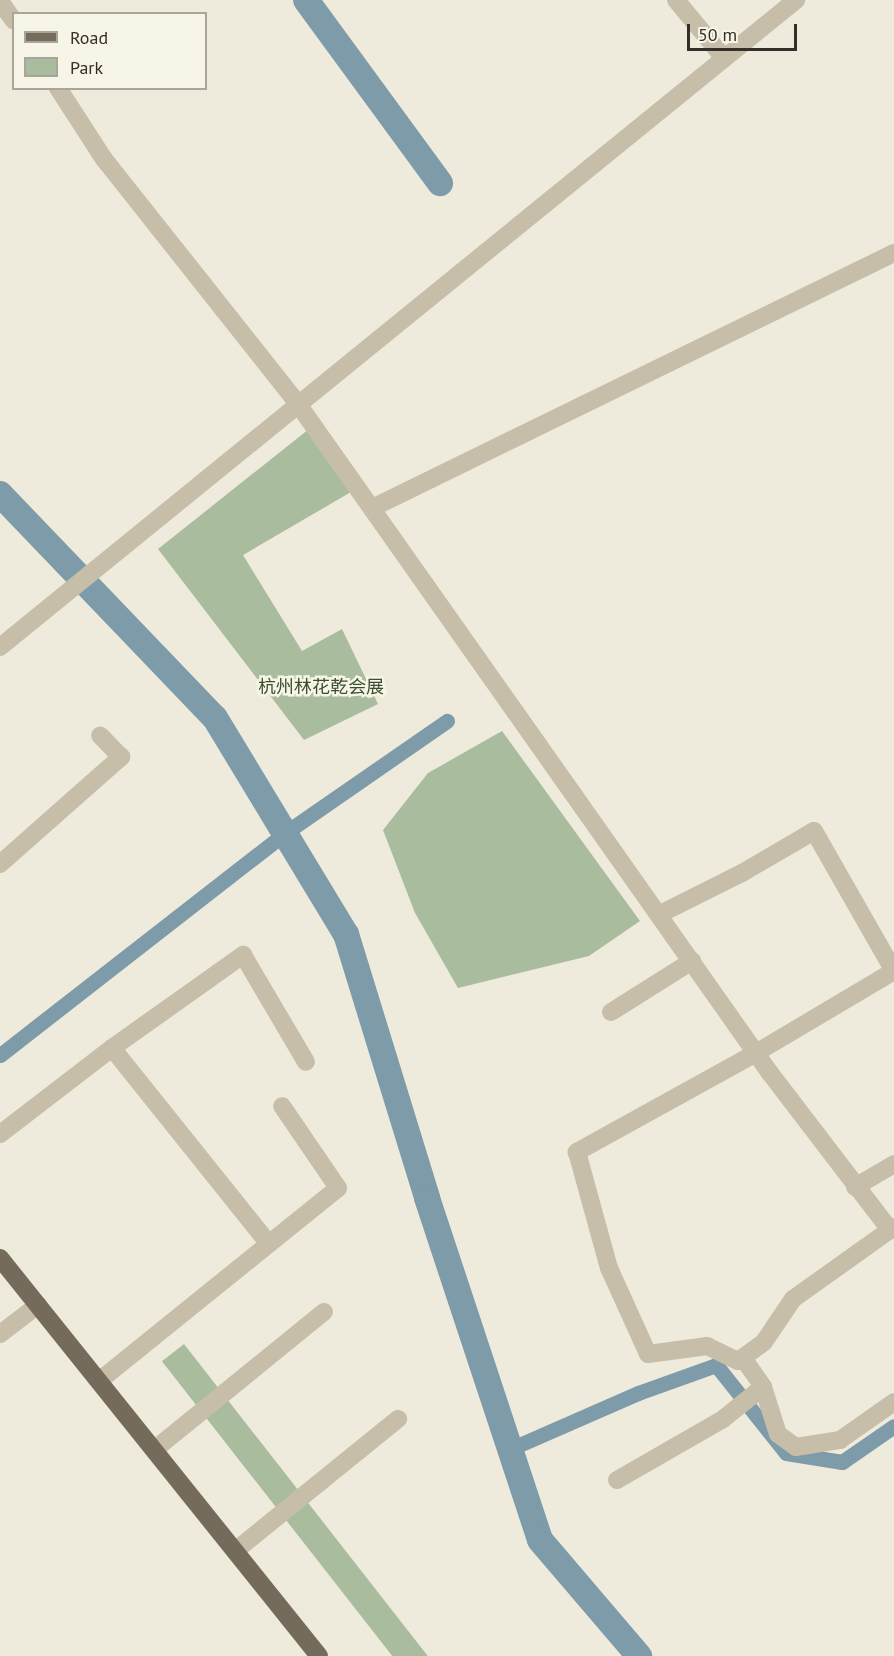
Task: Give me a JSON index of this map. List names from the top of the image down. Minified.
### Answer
{"parks":["杭州林花乾会展"],"legend":["Road","Park"],"scale_bar":"50 m"}
